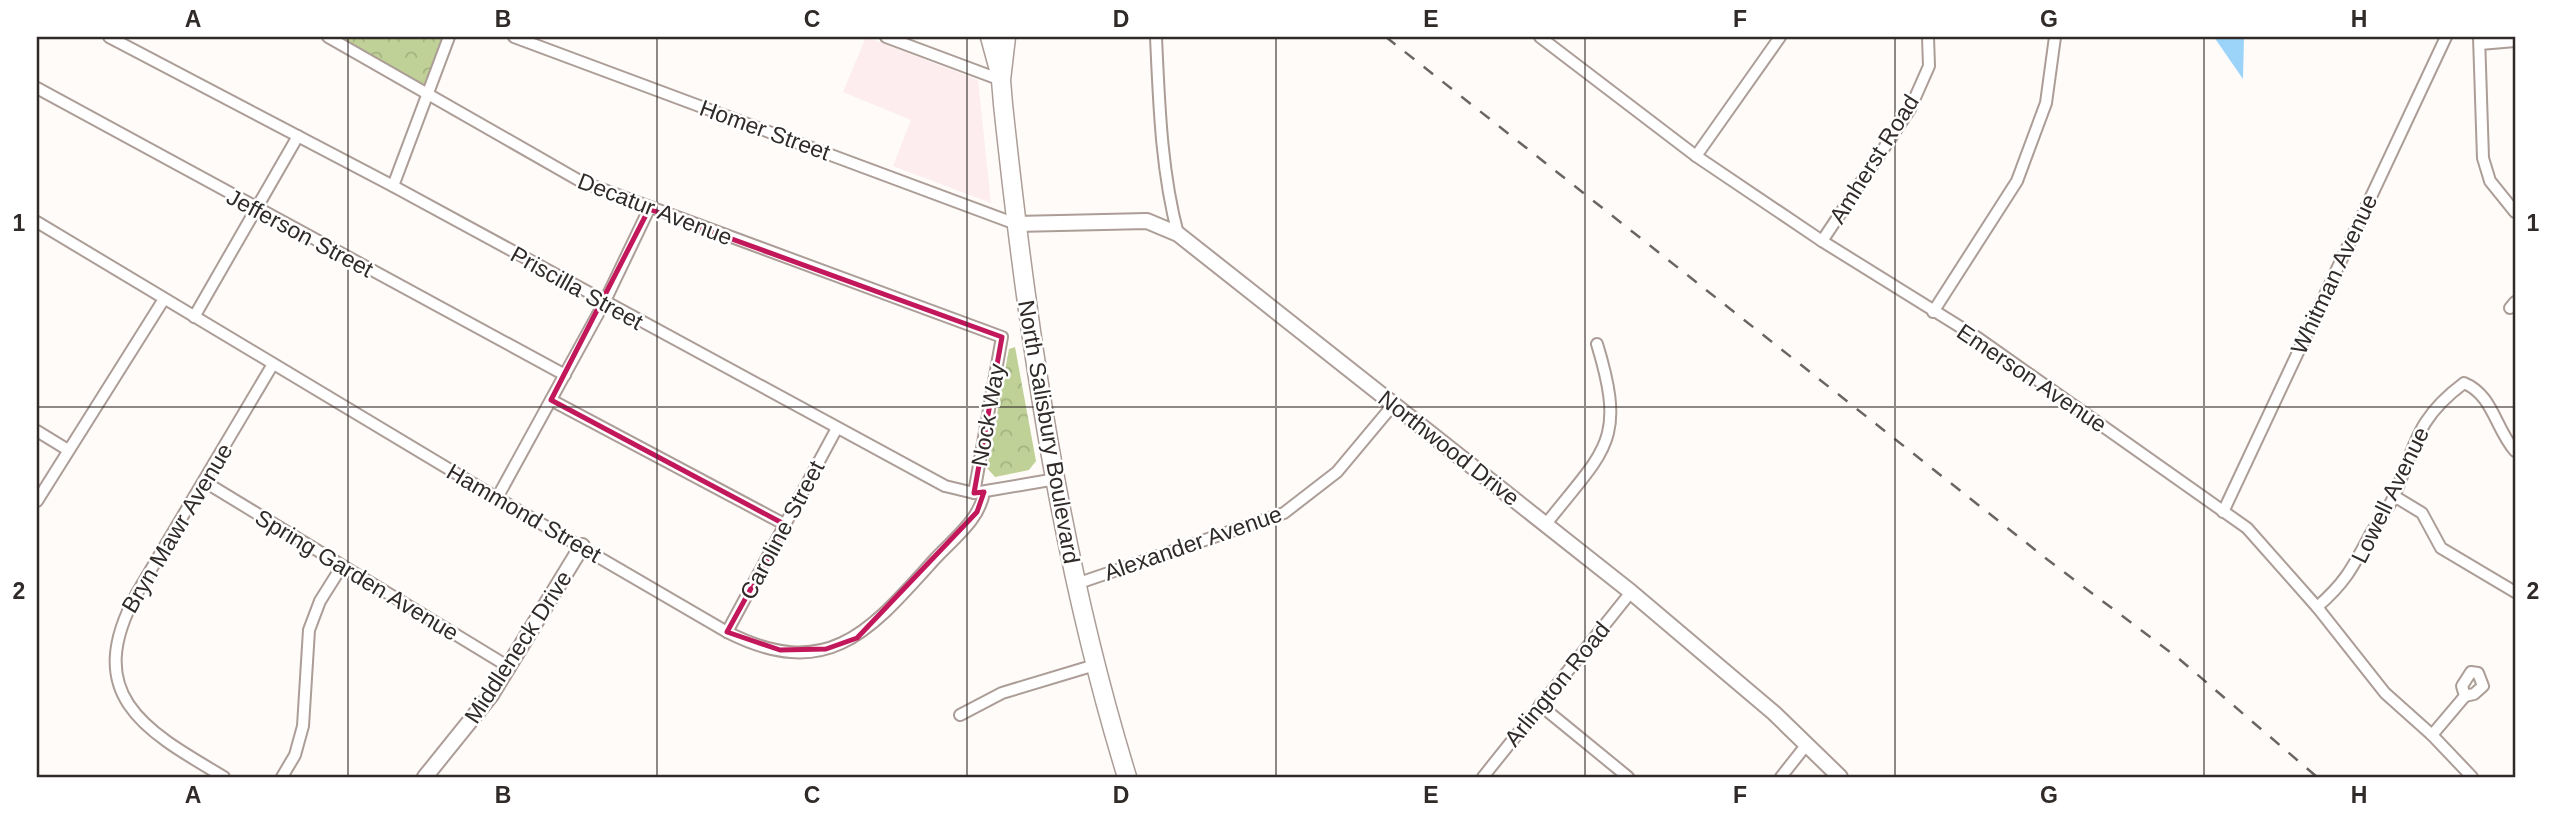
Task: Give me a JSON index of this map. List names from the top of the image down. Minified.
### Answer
{"streets":{"main road":["North Salisbury Boulevard"],"street":["Homer Street","Amherst Road","Decatur Avenue","Jefferson Street","Whitman Avenue","Priscilla Street","Emerson Avenue","Nock Way","Northwood Drive","Lowell Avenue","Hammond Street","Bryn Mawr Avenue","Caroline Street","Alexander Avenue","Spring Garden Avenue","Middleneck Drive","Arlington Road"]},"crossings":[["Homer Street","North Salisbury Boulevard"],["Homer Street","Northwood Drive"],["Amherst Road","Emerson Avenue"],["Decatur Avenue","Nock Way"],["Whitman Avenue","Emerson Avenue"],["Priscilla Street","Nock Way"],["Priscilla Street","North Salisbury Boulevard"],["Priscilla Street","Hammond Street"],["Priscilla Street","Caroline Street"],["Emerson Avenue","Lowell Avenue"],["Nock Way","Hammond Street"],["North Salisbury Boulevard","Northwood Drive"],["North Salisbury Boulevard","Alexander Avenue"],["Northwood Drive","Alexander Avenue"],["Northwood Drive","Arlington Road"],["Hammond Street","Bryn Mawr Avenue"],["Hammond Street","Caroline Street"],["Hammond Street","Middleneck Drive"],["Bryn Mawr Avenue","Spring Garden Avenue"],["Spring Garden Avenue","Middleneck Drive"]],"grid":{"columns":["A","B","C","D","E","F","G","H"],"rows":["1","2"]}}
